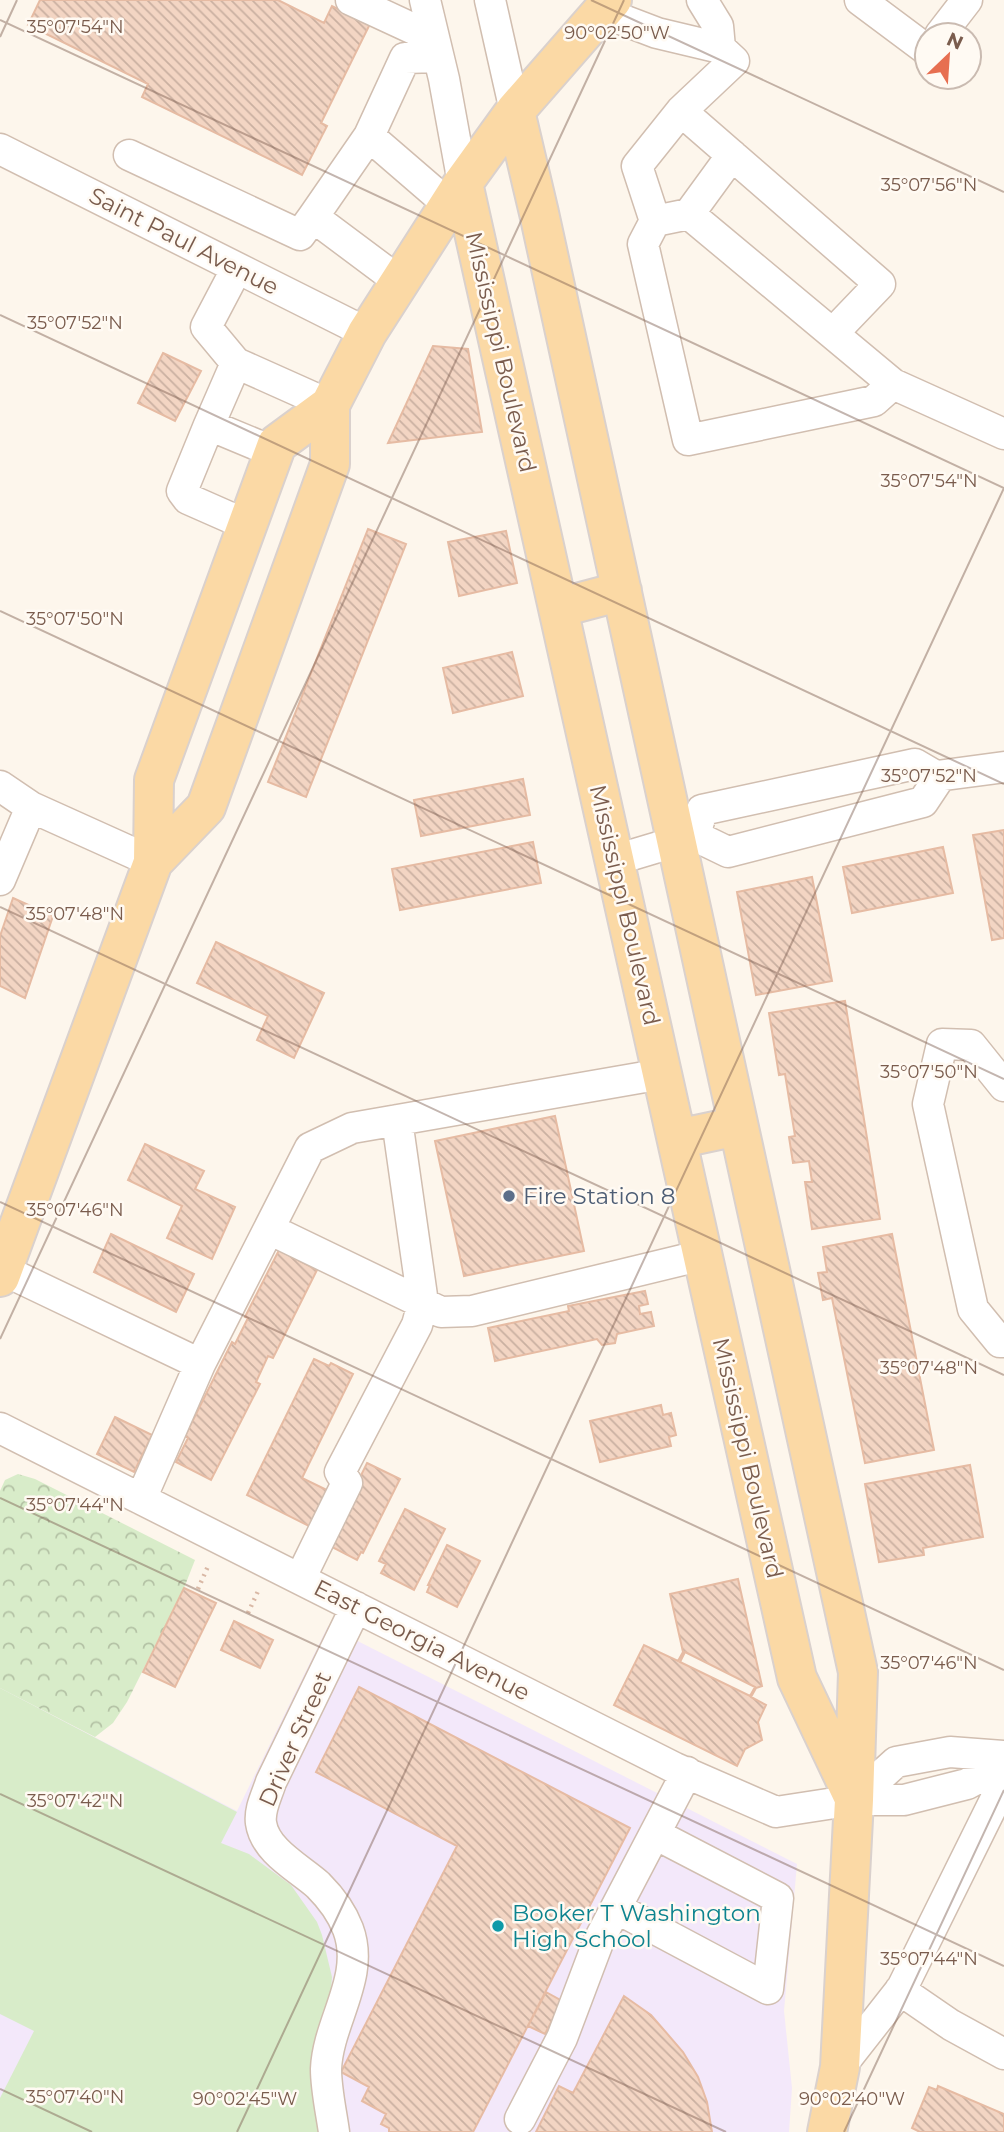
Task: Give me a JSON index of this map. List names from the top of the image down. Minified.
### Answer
{"streets":{"main road":["Mississippi Boulevard"],"street":["Saint Paul Avenue","East Georgia Avenue","Driver Street"]},"crossings":[["Mississippi Boulevard","East Georgia Avenue"],["East Georgia Avenue","Driver Street"]],"places":["Fire Station 8","Booker T Washington High School"],"north":"top right","coordinates":["35°07'54\"N","90°02'50\"W","35°07'56\"N","35°07'52\"N","35°07'50\"N","35°07'48\"N","35°07'46\"N","35°07'44\"N","35°07'42\"N","35°07'40\"N","90°02'45\"W","90°02'40\"W"]}
